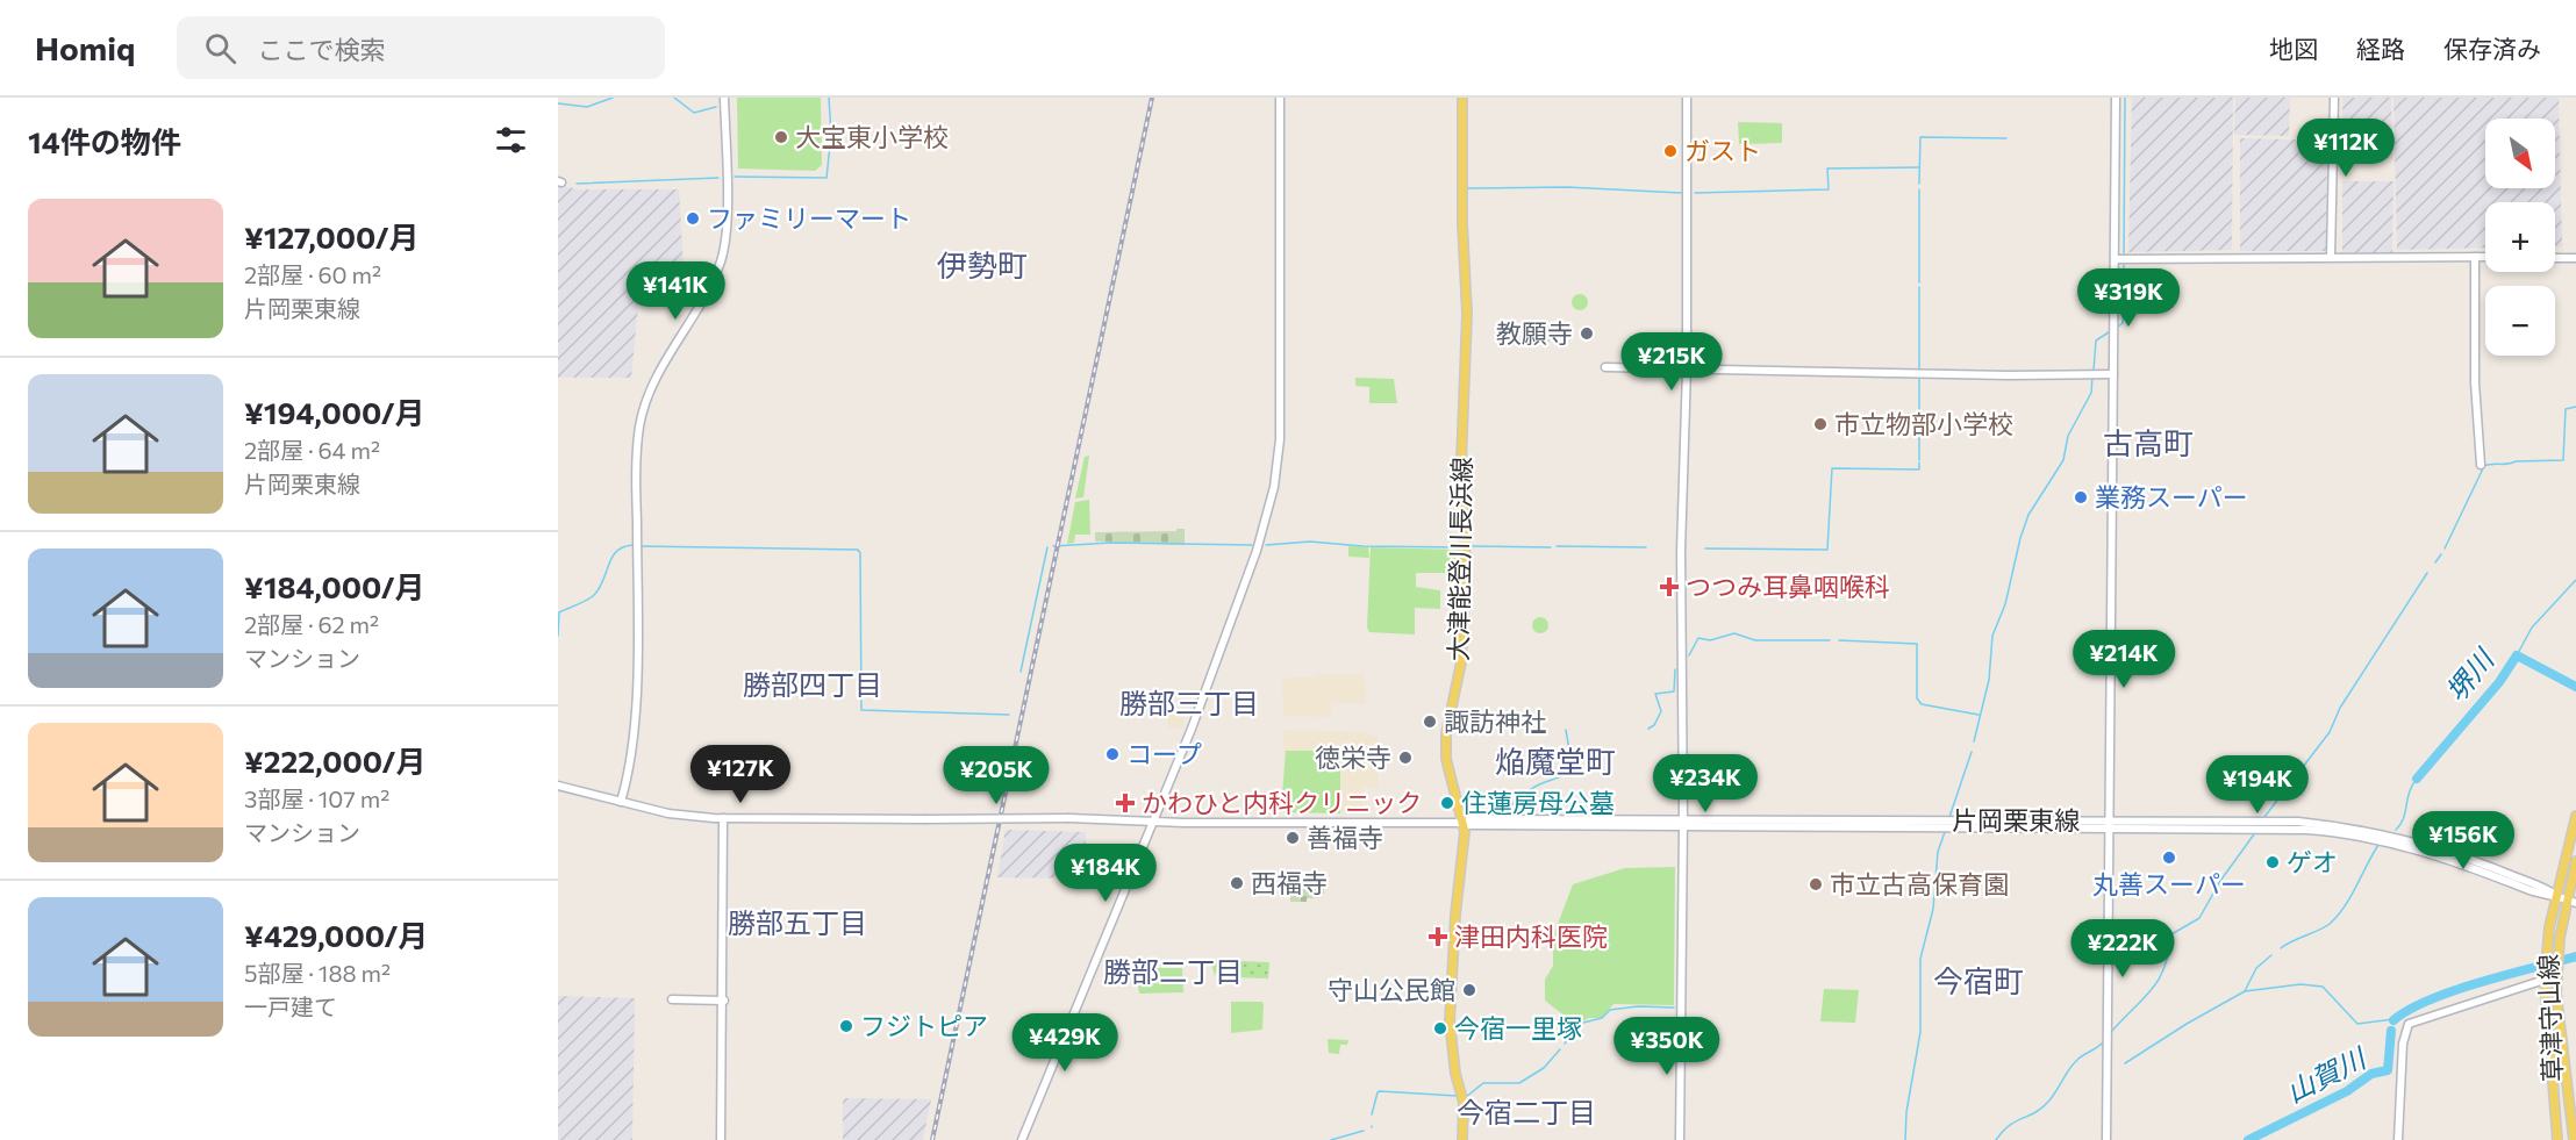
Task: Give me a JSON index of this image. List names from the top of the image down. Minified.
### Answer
{"streets":{"main road":["大津能登川長浜線","草津守山線"],"street":["片岡栗東線"]},"crossings":[["大津能登川長浜線","片岡栗東線"],["片岡栗東線","草津守山線"]],"districts":["伊勢町","古高町","勝部四丁目","勝部三丁目","焔魔堂町","勝部五丁目","勝部二丁目","今宿町","今宿二丁目"],"water":["堺川","山賀川"],"places":{"other":["大宝東小学校","ガスト","ファミリーマート","教願寺","市立物部小学校","業務スーパー","諏訪神社","コープ","徳栄寺","住蓮房母公墓","善福寺","丸善スーパー","ゲオ","西福寺","市立古高保育園","守山公民館","フジトピア","今宿一里塚"],"health":["つつみ耳鼻咽喉科","かわひと内科クリニック","津田内科医院"]},"north":"bottom right","page":{"header":"Homiq","search":"ここで検索","nav":["地図","経路","保存済み"],"heading":"14件の物件","map_buttons":["+","−"],"price":["¥112K","¥141K","¥319K","¥215K","¥214K","¥127K","¥205K","¥234K","¥194K","¥156K","¥184K","¥222K","¥429K","¥350K"],"list":[{"name":"¥127,000/月","note":"2部屋 · 60 m² · 片岡栗東線"},{"name":"¥194,000/月","note":"2部屋 · 64 m² · 片岡栗東線"},{"name":"¥184,000/月","note":"2部屋 · 62 m² · マンション"},{"name":"¥222,000/月","note":"3部屋 · 107 m² · マンション"},{"name":"¥429,000/月","note":"5部屋 · 188 m² · 一戸建て"}]}}
